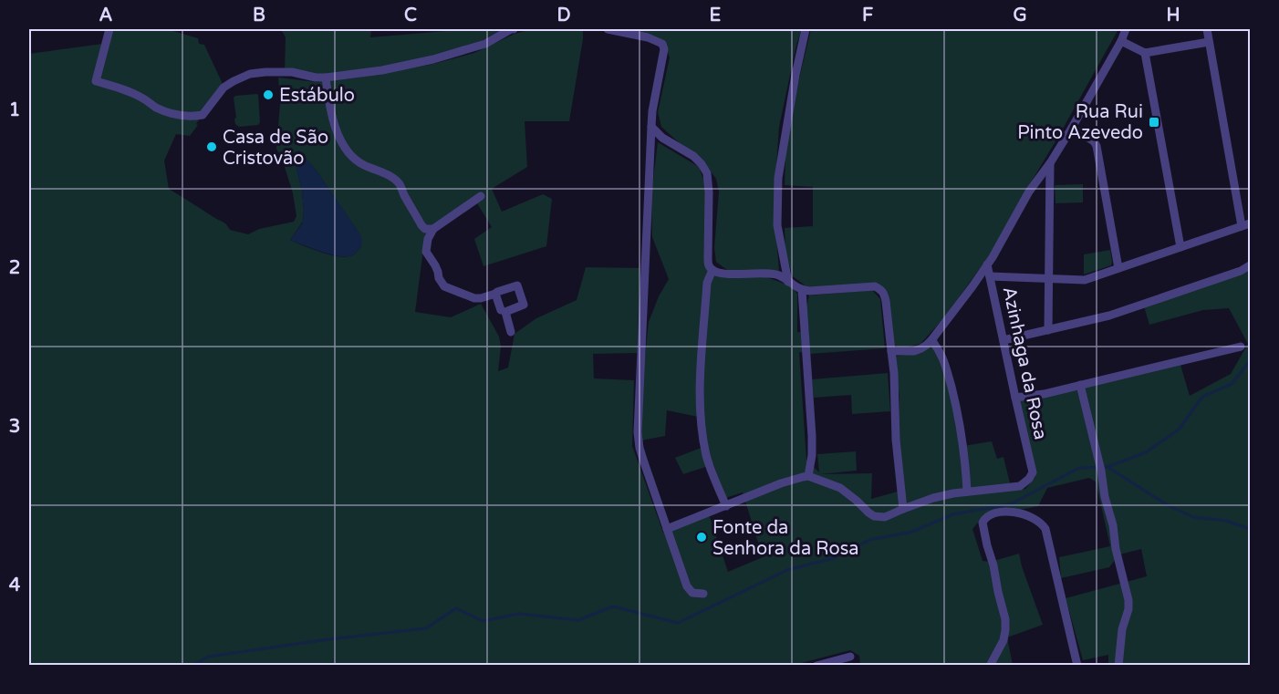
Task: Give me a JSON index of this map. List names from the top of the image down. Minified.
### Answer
{"streets":{"street":["Azinhaga da Rosa"]},"places":{"other":["Estábulo","Casa de São Cristovão","Fonte da Senhora da Rosa"],"transit":["Rua Rui Pinto Azevedo"]},"grid":{"columns":["A","B","C","D","E","F","G","H"],"rows":["1","2","3","4"]}}
